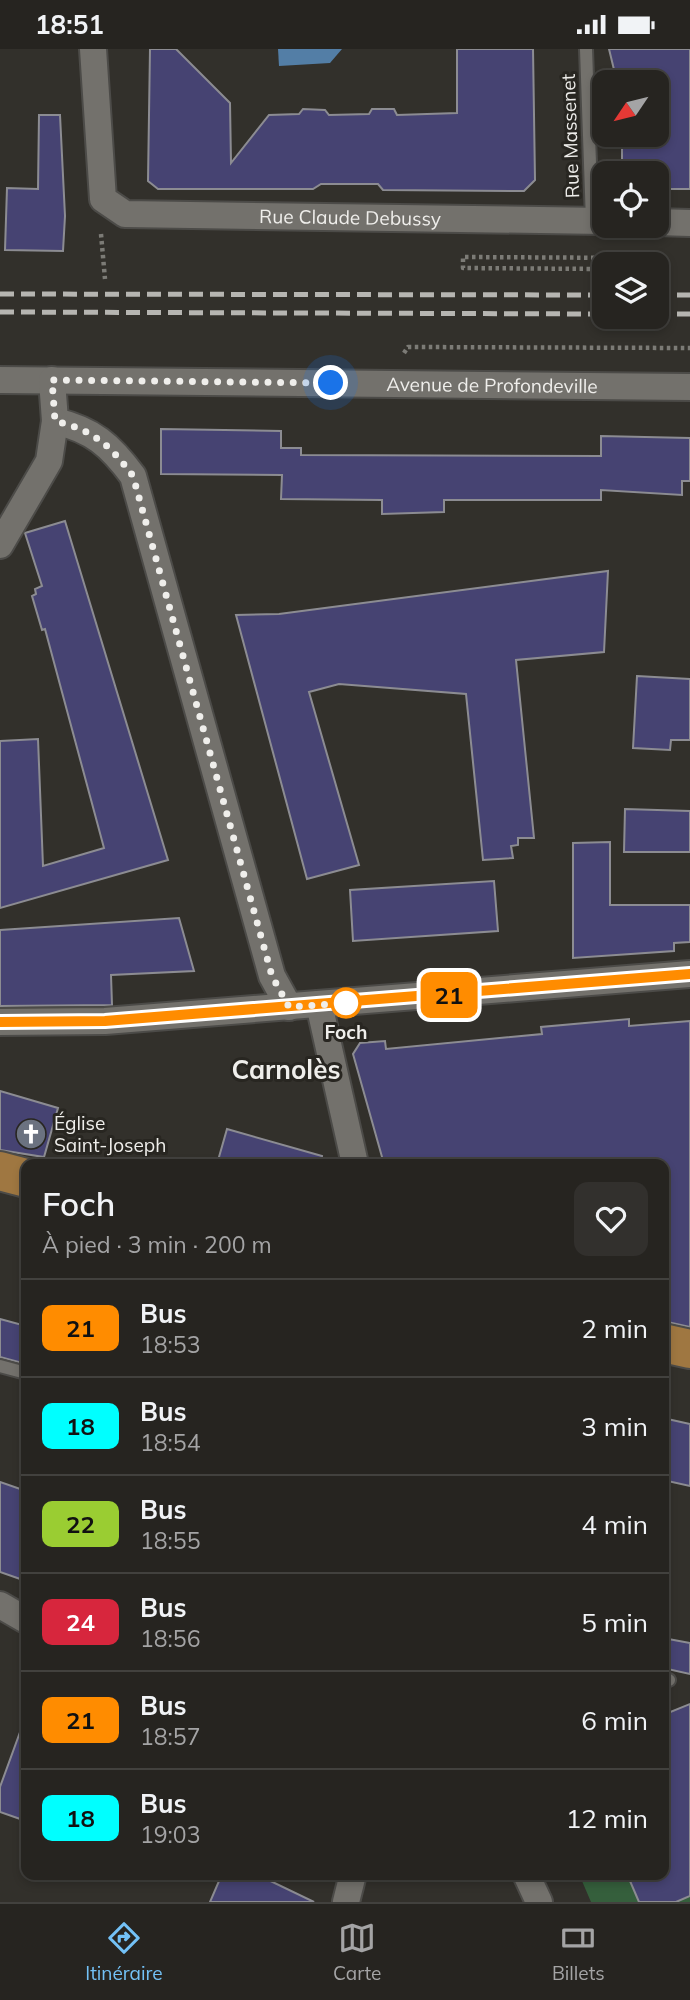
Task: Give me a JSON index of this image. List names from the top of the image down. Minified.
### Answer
{"streets":{"street":["Rue Claude Debussy","Avenue de Profondeville"],"lane":["Rue Massenet"]},"districts":["Carnolès"],"places":{"other":["Foch"],"church":["Église Saint-Joseph"]},"lines":["bus line 21"],"north":"bottom left","page":{"status":"18:51","on_map":"21","heading":["Foch","À pied · 3 min · 200 m"],"list":[{"mark":"21","name":"Bus","note":"18:53","value":"2 min"},{"mark":"18","name":"Bus","note":"18:54","value":"3 min"},{"mark":"22","name":"Bus","note":"18:55","value":"4 min"},{"mark":"24","name":"Bus","note":"18:56","value":"5 min"},{"mark":"21","name":"Bus","note":"18:57","value":"6 min"},{"mark":"18","name":"Bus","note":"19:03","value":"12 min"}],"tabs":["Itinéraire","Carte","Billets"]}}
